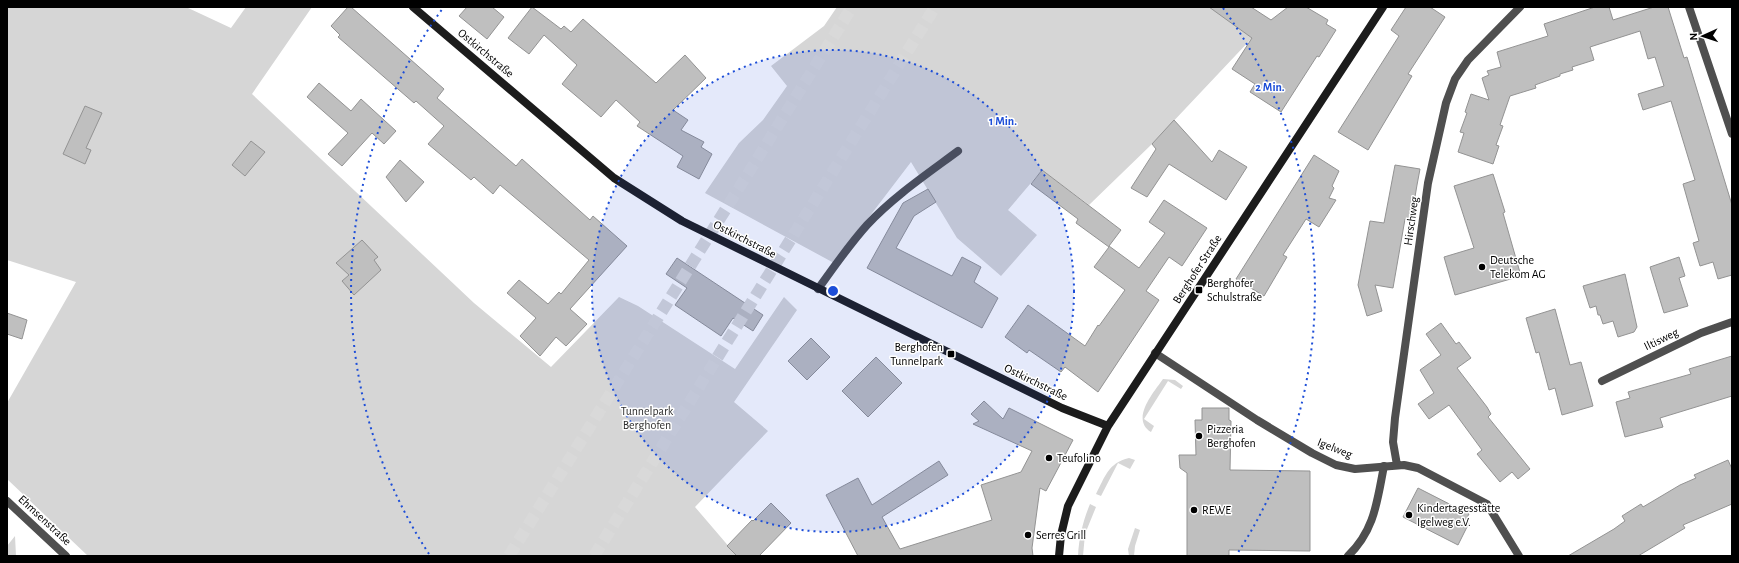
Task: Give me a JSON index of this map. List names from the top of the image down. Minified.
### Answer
{"streets":{"street":["Ostkirchstraße","Hirschweg","Berghofer Straße","Iltisweg","Igelweg","Ehmsenstraße"]},"crossings":[["Ostkirchstraße","Berghofer Straße"],["Hirschweg","Igelweg"],["Berghofer Straße","Igelweg"]],"parks":["Tunnelpark Berghofen"],"places":{"other":["Deutsche Telekom AG","Pizzeria Berghofen","Teufolino","REWE","Kindertagesstätte Igelweg e.V.","Serres Grill"],"transit":["Berghofer Schulstraße","Berghofen Tunnelpark"]},"north":"left","rings":["2 Min.","1 Min."]}
